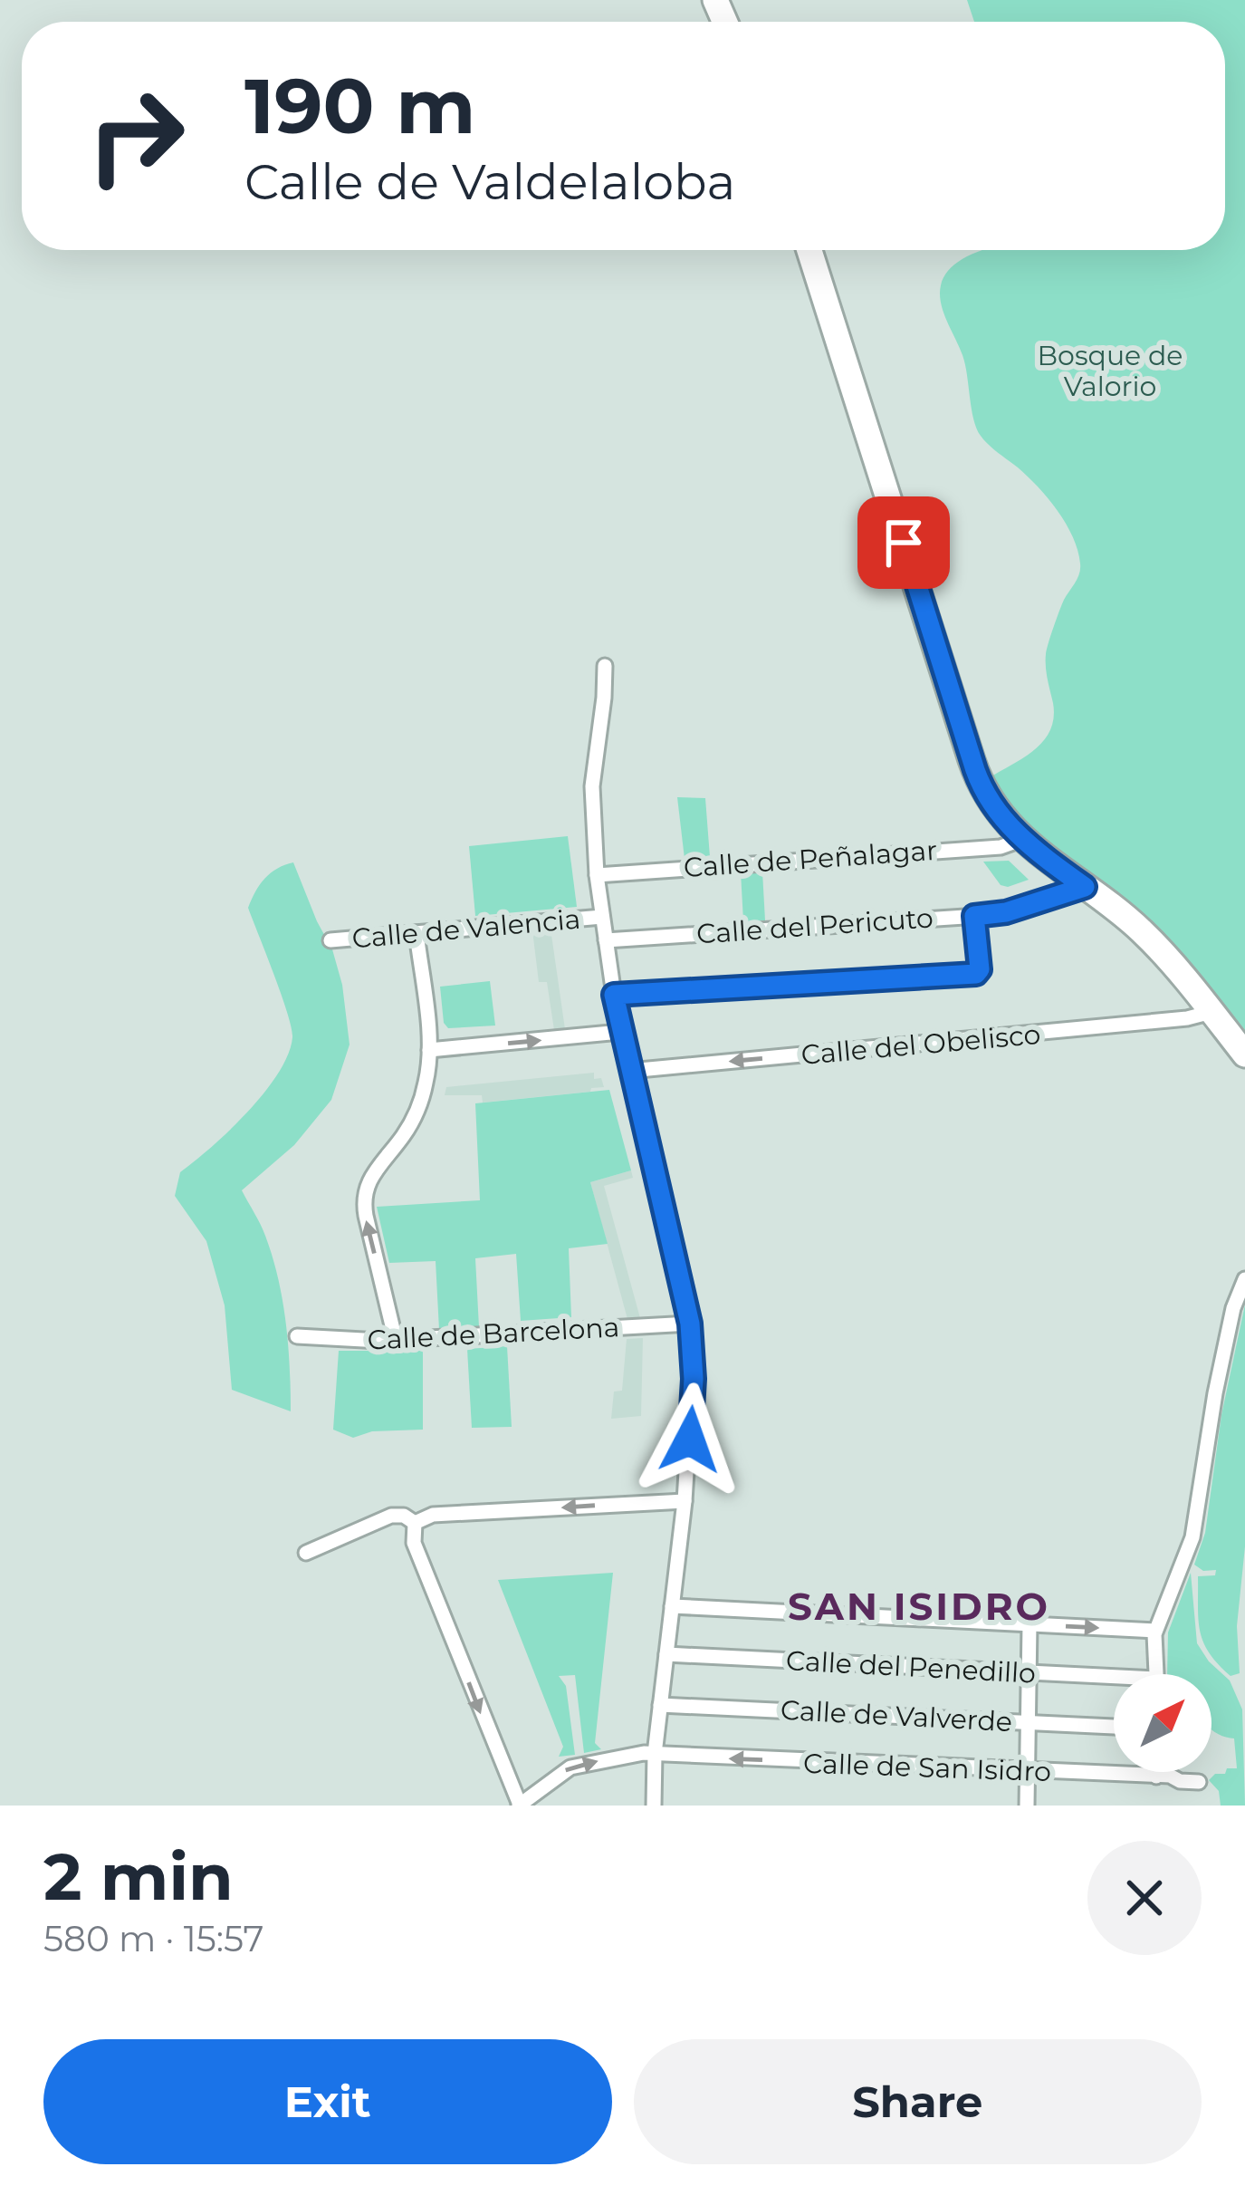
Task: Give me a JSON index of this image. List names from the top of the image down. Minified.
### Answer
{"streets":{"street":["Calle de Peñalagar","Calle del Pericuto","Calle de Valencia","Calle del Obelisco","Calle de Barcelona","Calle del Penedillo","Calle de Valverde","Calle de San Isidro"]},"one_way":["Calle del Obelisco"],"districts":["SAN ISIDRO"],"parks":["Bosque de Valorio"],"north":"top right","page":{"turn":["190 m","Calle de Valdelaloba"],"heading":["2 min","580 m · 15:57"],"buttons":["Exit","Share"]}}
